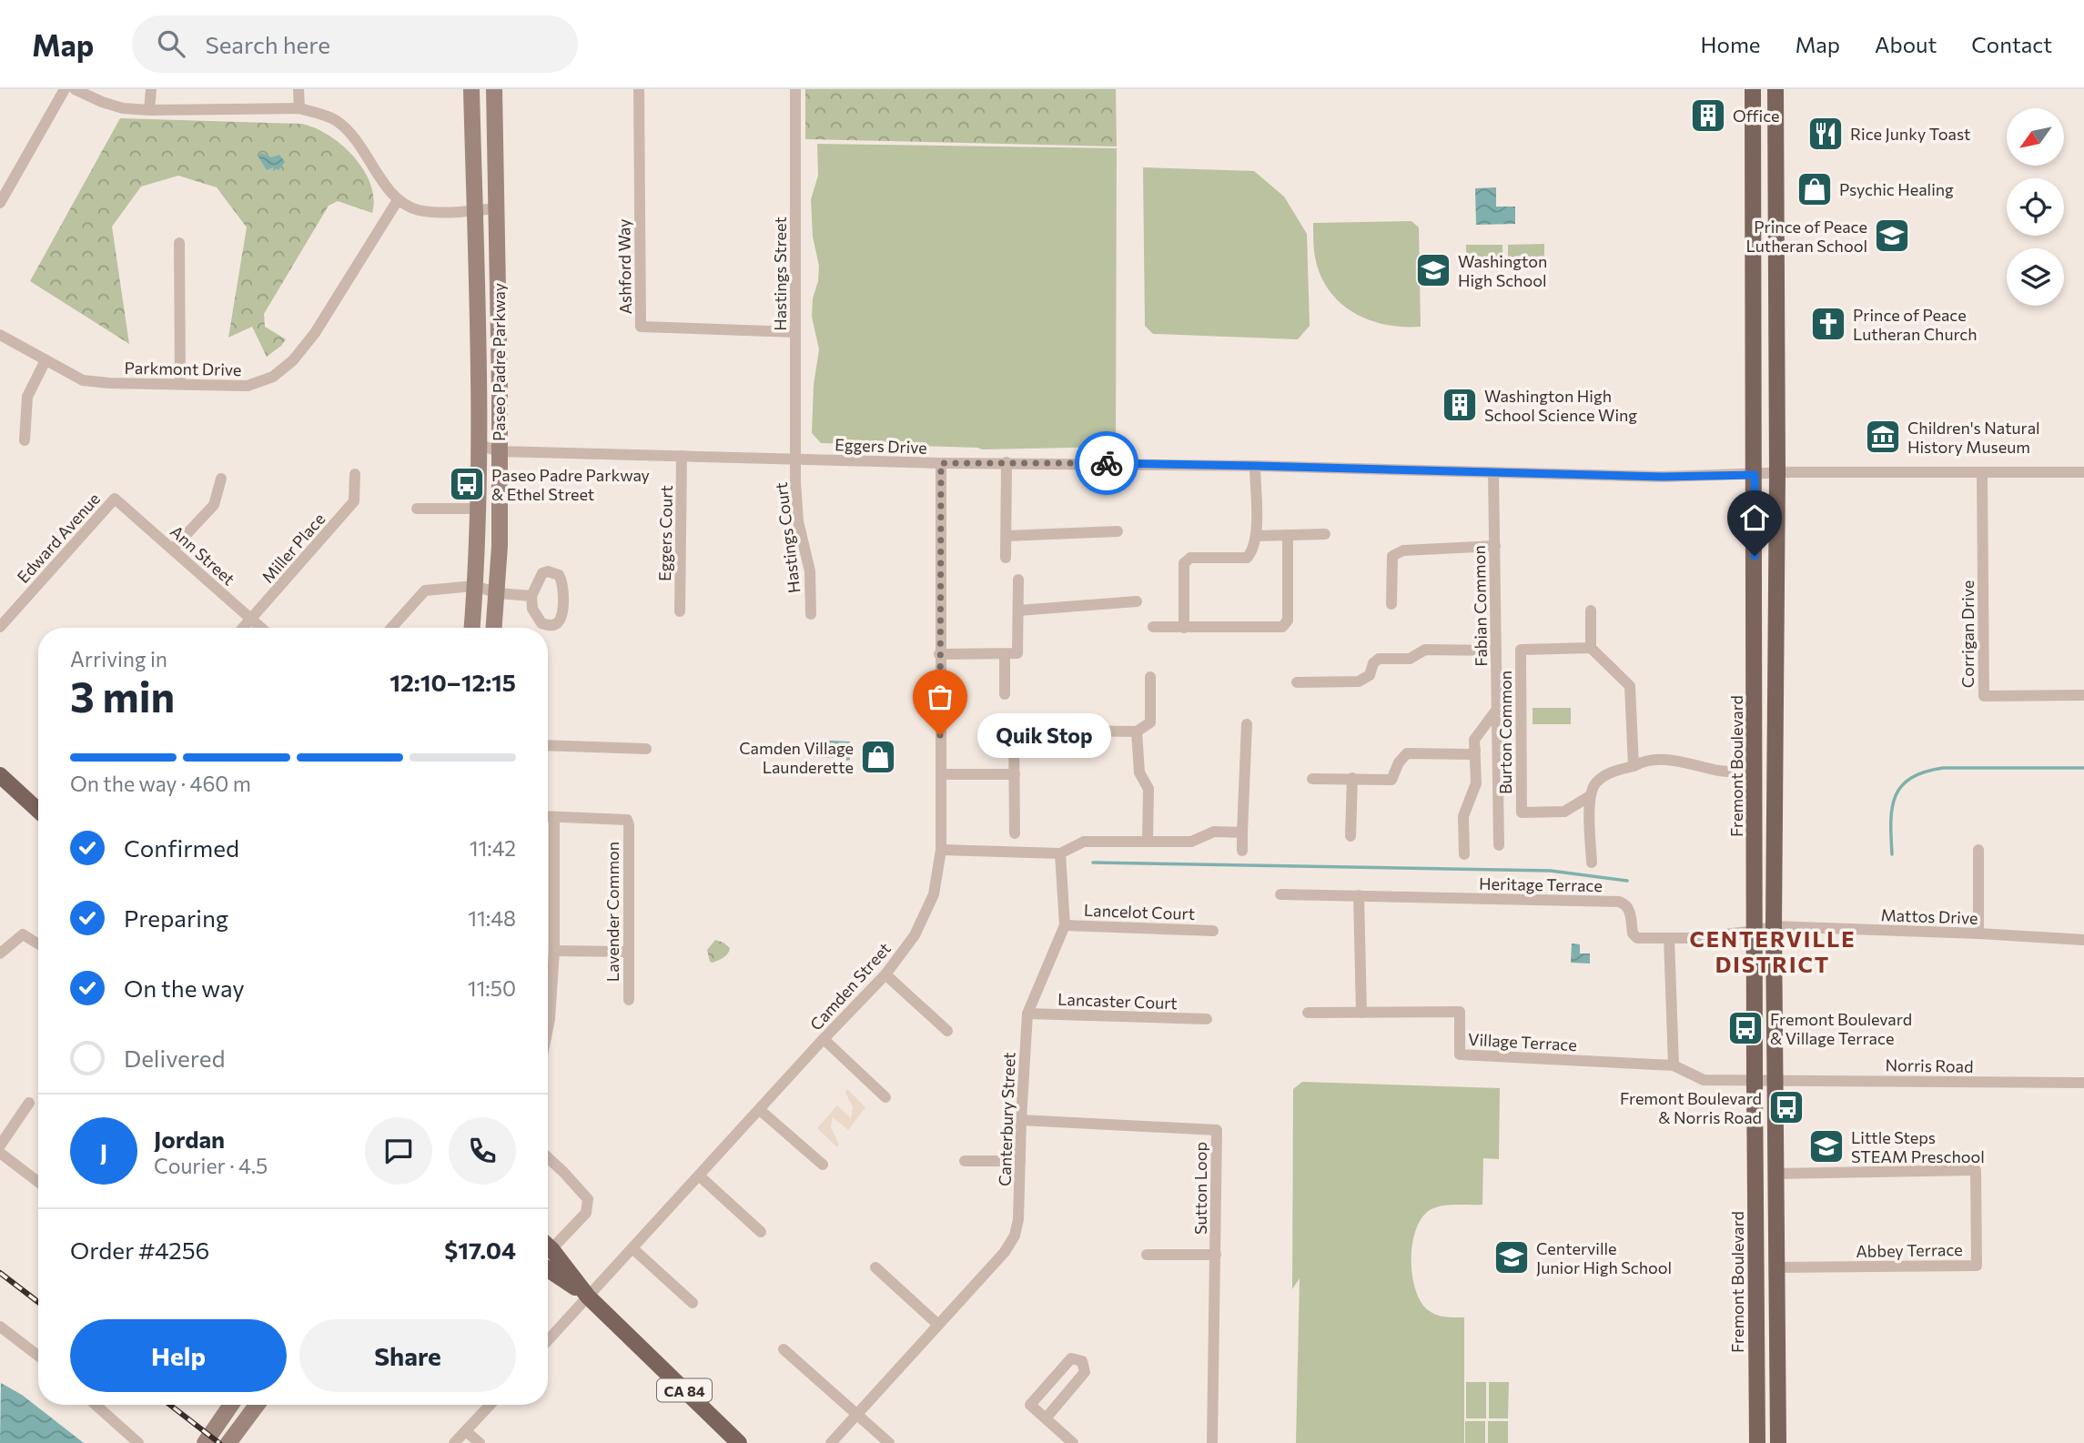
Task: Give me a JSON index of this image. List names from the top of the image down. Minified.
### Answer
{"streets":{"main road":["Paseo Padre Parkway","Fremont Boulevard","CA 84"],"street":["Ashford Way","Hastings Street","Parkmont Drive","Eggers Drive","Eggers Court","Edward Avenue","Hastings Court","Miller Place","Ann Street","Fabian Common","Corrigan Drive","Burton Common","Heritage Terrace","Lavender Common","Lancelot Court","Mattos Drive","Camden Street","Lancaster Court","Village Terrace","Norris Road","Canterbury Street","Sutton Loop","Abbey Terrace"]},"crossings":[["Ashford Way","Hastings Street"],["Hastings Street","Eggers Drive"],["Hastings Street","Hastings Court"],["Paseo Padre Parkway","Eggers Drive"],["Eggers Drive","Eggers Court"],["Eggers Drive","Hastings Court"],["Eggers Drive","Fabian Common"],["Eggers Drive","Corrigan Drive"],["Eggers Drive","Fremont Boulevard"],["Eggers Drive","Camden Street"],["Edward Avenue","Ann Street"],["Miller Place","Ann Street"],["Burton Common","Fremont Boulevard"],["Fremont Boulevard","Heritage Terrace"],["Fremont Boulevard","Village Terrace"],["Heritage Terrace","Mattos Drive"],["Lancelot Court","Canterbury Street"],["Camden Street","CA 84"],["Lancaster Court","Canterbury Street"],["Village Terrace","Norris Road"],["Canterbury Street","Sutton Loop"]],"districts":["CENTERVILLE DISTRICT"],"places":{"building":["Office","Washington High School Science Wing"],"restaurant":["Rice Junky Toast"],"shop":["Psychic Healing","Camden Village Launderette"],"school or university":["Prince of Peace Lutheran School","Washington High School","Little Steps STEAM Preschool","Centerville Junior High School"],"church":["Prince of Peace Lutheran Church"],"museum":["Children's Natural History Museum"],"bus stop":["Paseo Padre Parkway & Ethel Street","Fremont Boulevard & Village Terrace","Fremont Boulevard & Norris Road"],"other":["Quik Stop"]},"north":"bottom left","page":{"header":"Map","search":"Search here","nav":["Home","Map","About","Contact"],"heading":["3 min","Arriving in","12:10–12:15"],"panel":["Jordan","Courier · 4.5","Order #4256","$17.04"],"bubble":"Quik Stop","bar":"On the way · 460 m","list":[["Confirmed","11:42"],["Preparing","11:48"],["On the way","11:50"],"Delivered"],"round":"J","buttons":["Help","Share"]}}
